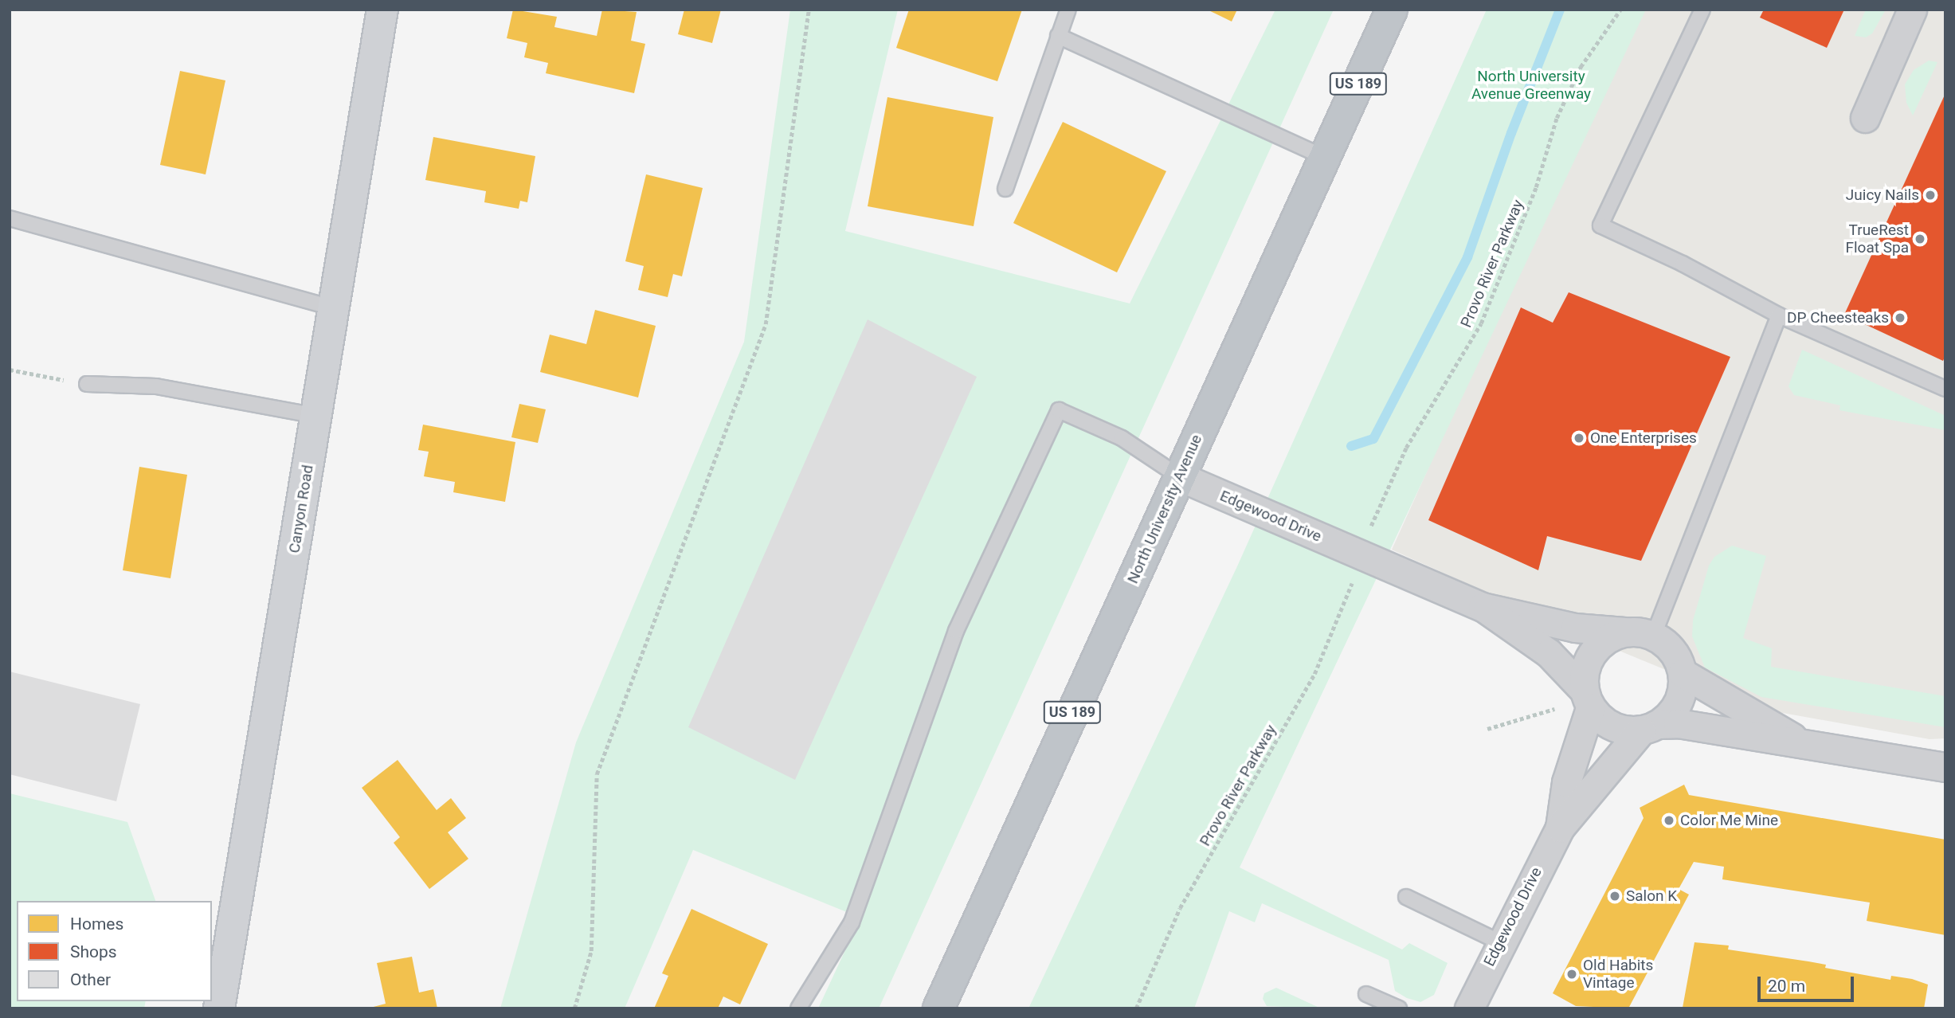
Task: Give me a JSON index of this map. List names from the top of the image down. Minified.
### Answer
{"streets":{"highway":["US 189","North University Avenue"],"main road":["Canyon Road"],"street":["Edgewood Drive"],"path":["Provo River Parkway"]},"crossings":[["Provo River Parkway","Edgewood Drive"],["North University Avenue","Edgewood Drive"]],"parks":["North University Avenue Greenway"],"places":["Juicy Nails","TrueRest Float Spa","DP Cheesteaks","One Enterprises","Color Me Mine","Salon K","Old Habits Vintage"],"legend":["Homes","Shops","Other"],"scale_bar":"20 m"}
